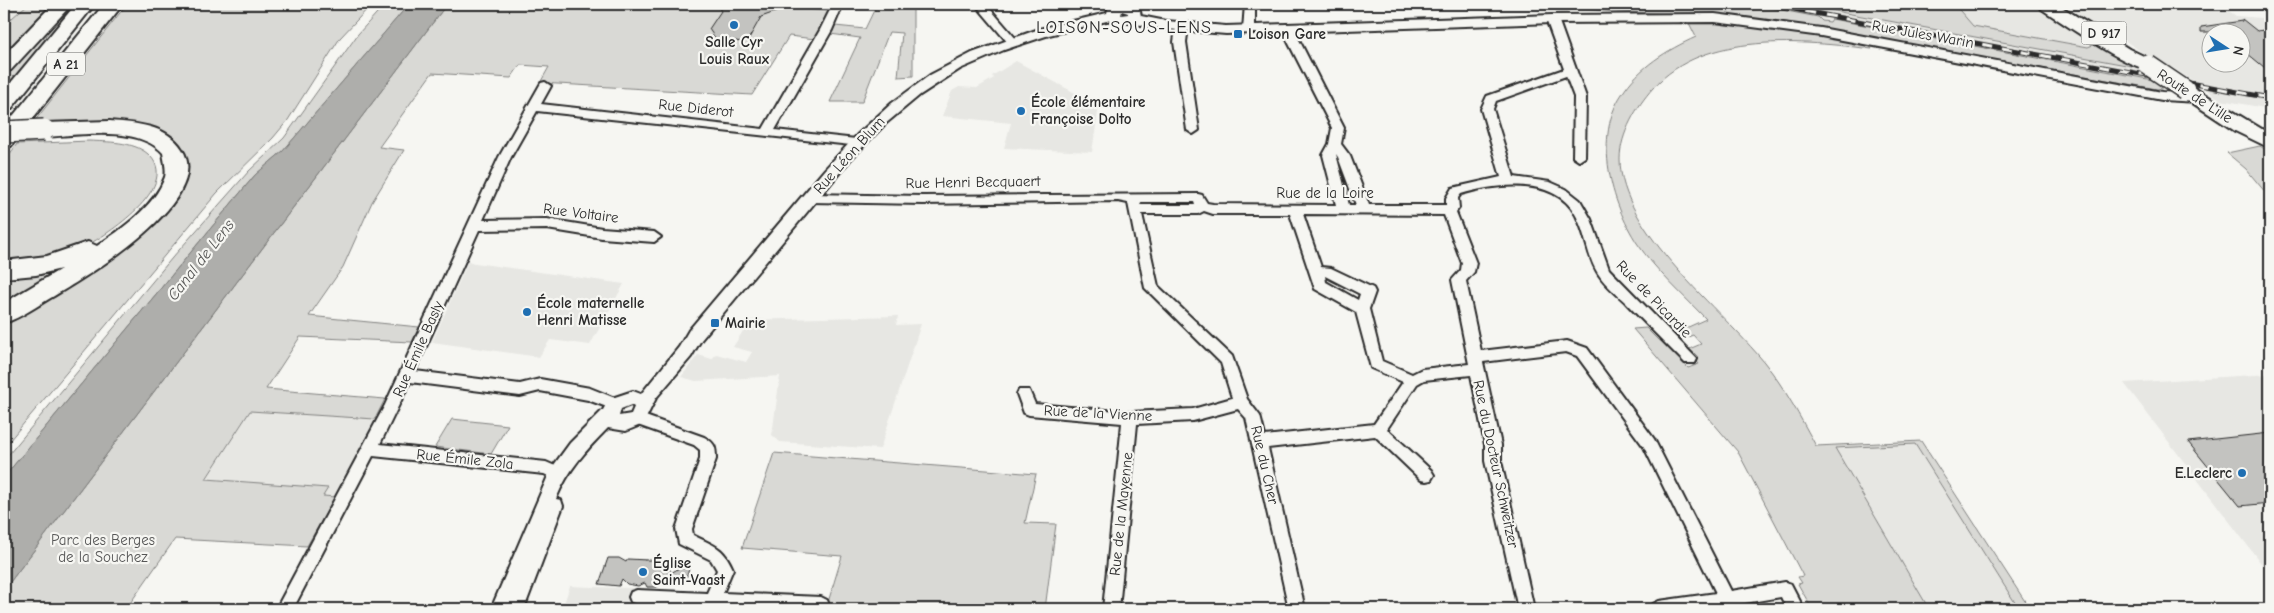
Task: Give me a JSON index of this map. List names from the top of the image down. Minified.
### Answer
{"streets":{"highway":["A 21"],"main road":["D 917","Route de Lille"],"street":["Rue Jules Warin","Rue Diderot","Rue Léon Blum","Rue Henri Becquaert","Rue de la Loire","Rue Voltaire","Rue de Picardie","Rue Émile Basly","Rue de la Vienne","Rue Émile Zola","Rue du Docteur Schweitzer","Rue du Cher","Rue de la Mayenne"]},"crossings":[["Rue Jules Warin","Route de Lille"],["Rue Jules Warin","Rue Léon Blum"],["Rue Diderot","Rue Léon Blum"],["Rue Diderot","Rue Émile Basly"],["Rue Léon Blum","Rue Henri Becquaert"],["Rue Henri Becquaert","Rue de la Loire"],["Rue Henri Becquaert","Rue du Cher"],["Rue de la Loire","Rue de Picardie"],["Rue de la Loire","Rue du Docteur Schweitzer"],["Rue de la Loire","Rue du Cher"],["Rue Voltaire","Rue Émile Basly"],["Rue de Picardie","Rue du Docteur Schweitzer"],["Rue Émile Basly","Rue Émile Zola"],["Rue de la Vienne","Rue du Cher"],["Rue de la Vienne","Rue de la Mayenne"]],"districts":["LOISON-SOUS-LENS"],"water":["Canal de Lens"],"parks":["Parc des Berges de la Souchez"],"places":{"other":["Salle Cyr Louis Raux","École élémentaire Françoise Dolto","École maternelle Henri Matisse","E.Leclerc","Église Saint-Vaast"],"transit":["Loison Gare","Mairie"]},"north":"right"}
